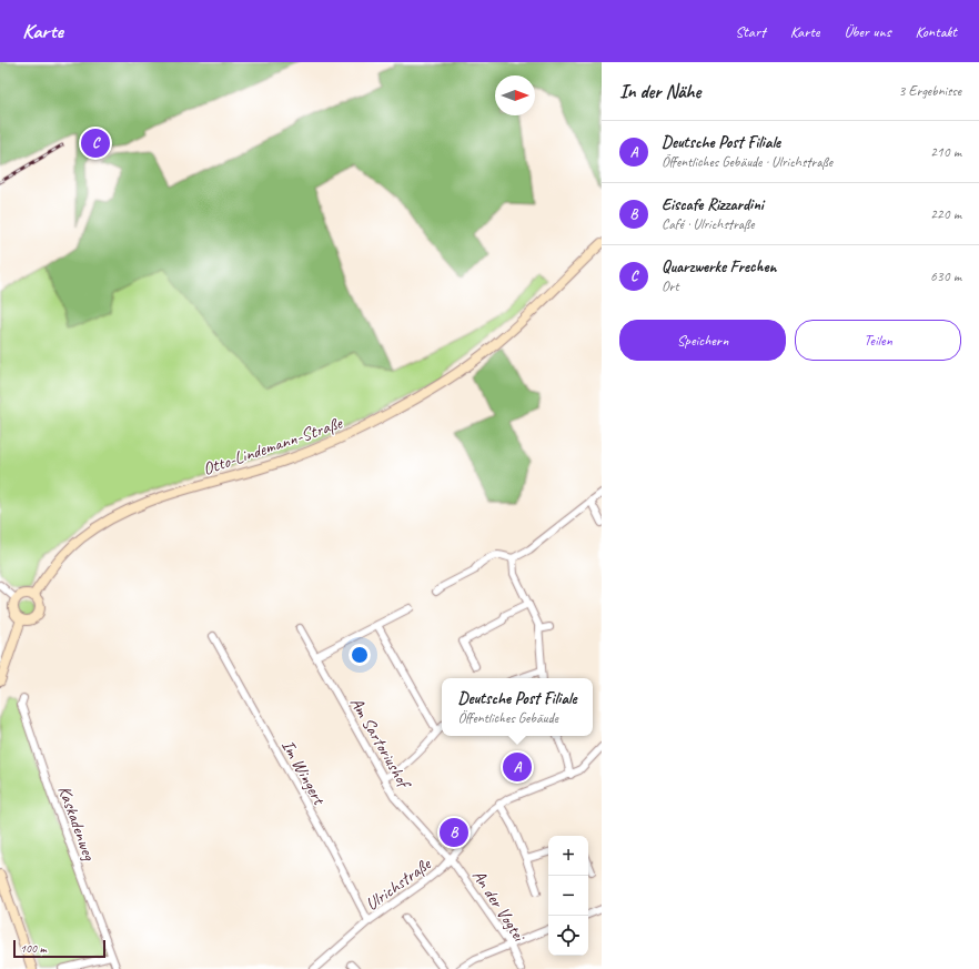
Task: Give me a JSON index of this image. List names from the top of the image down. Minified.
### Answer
{"streets":{"street":["Otto-Lindemann-Straße","Am Sartoriushof","Im Wingert","Kaskadenweg","Ulrichstraße","An der Vogtei"]},"crossings":[["Am Sartoriushof","Ulrichstraße"],["Am Sartoriushof","An der Vogtei"],["Im Wingert","Ulrichstraße"],["Ulrichstraße","An der Vogtei"]],"scale_bar":"100 m","north":"right","page":{"header":"Karte","nav":["Start","Karte","Über uns","Kontakt"],"heading":["In der Nähe","3 Ergebnisse"],"list":[{"mark":"A","name":"Deutsche Post Filiale","note":"Öffentliches Gebäude · Ulrichstraße","value":"210 m"},{"mark":"B","name":"Eiscafe Rizzardini","note":"Café · Ulrichstraße","value":"220 m"},{"mark":"C","name":"Quarzwerke Frechen","note":"Ort","value":"630 m"}],"pins":["C","A","B"],"buttons":["Speichern","Teilen"],"popup":["Deutsche Post Filiale","Öffentliches Gebäude"],"map_buttons":["+","−"],"scale":"100 m"}}
